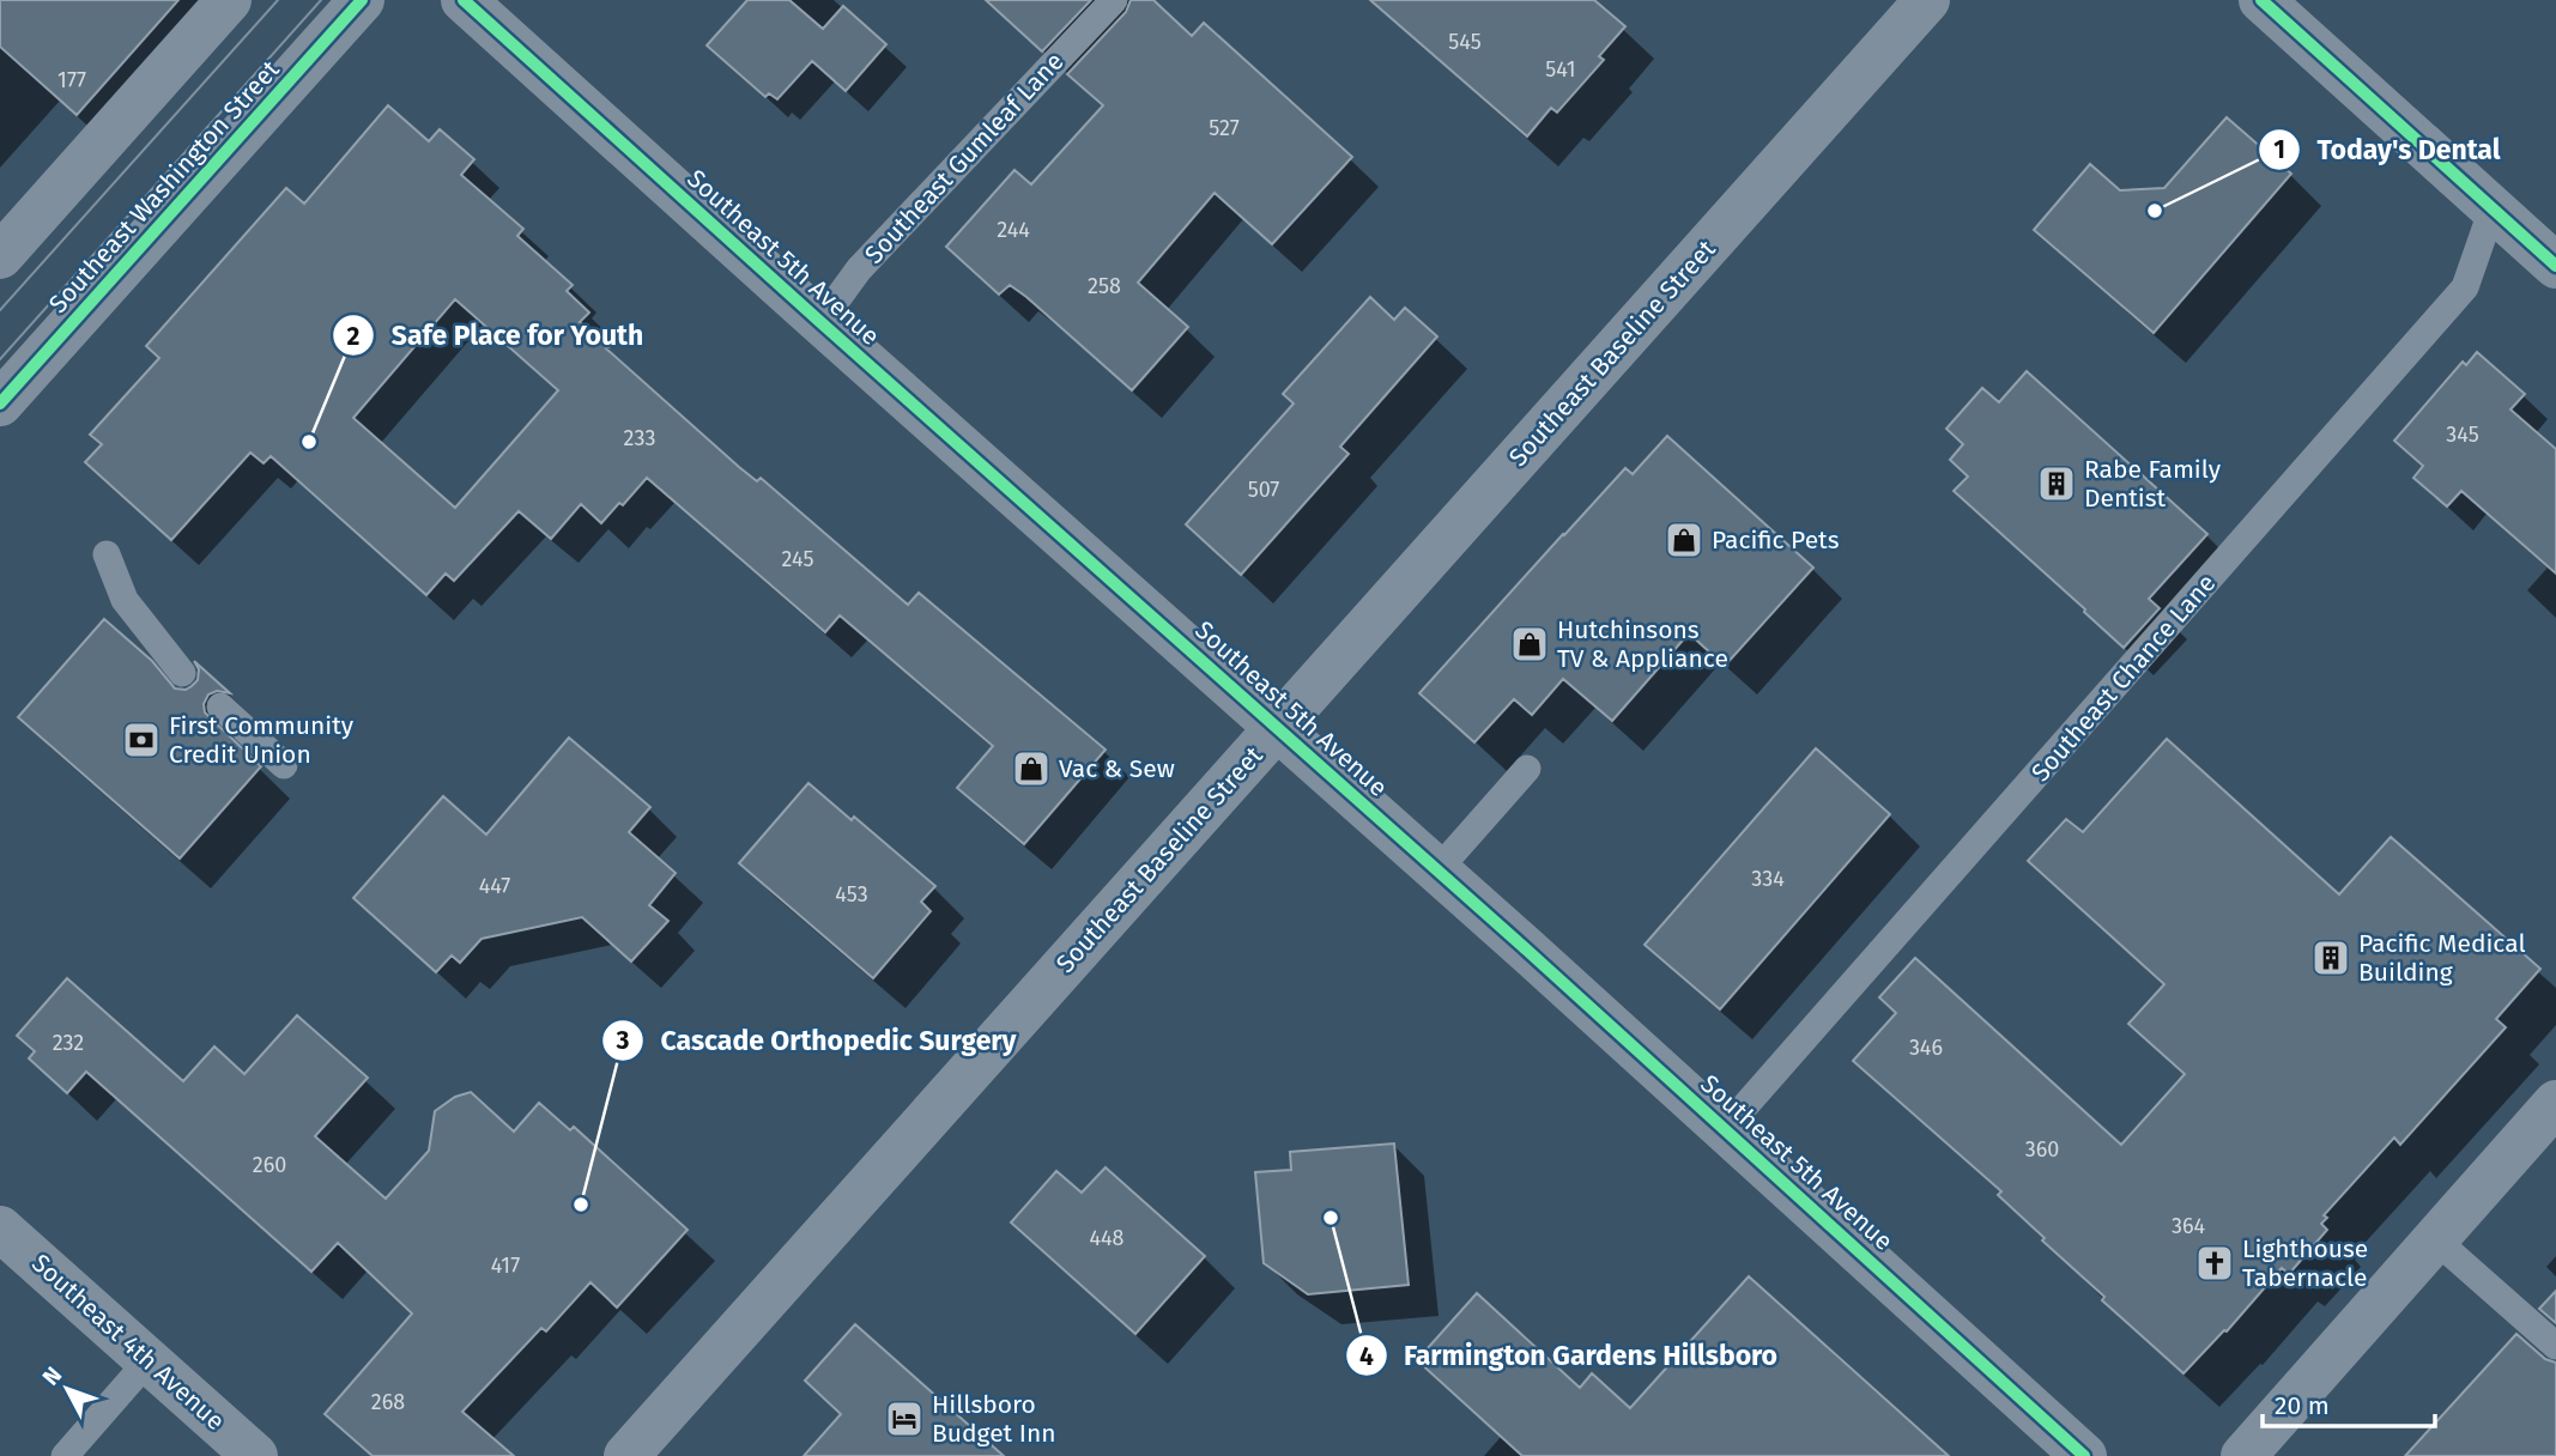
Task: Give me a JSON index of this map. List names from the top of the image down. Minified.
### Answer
{"streets":{"main road":["Southeast Washington Street","Southeast 5th Avenue","Southeast Baseline Street","Southeast 4th Avenue"],"lane":["Southeast Gumleaf Lane","Southeast Chance Lane"]},"crossings":[["Southeast Gumleaf Lane","Southeast 5th Avenue"],["Southeast 5th Avenue","Southeast Baseline Street"],["Southeast 5th Avenue","Southeast Chance Lane"]],"places":{"other":["Today's Dental","Safe Place for Youth","Cascade Orthopedic Surgery","Farmington Gardens Hillsboro"],"building":["Rabe Family Dentist","Pacific Medical Building"],"shop":["Pacific Pets","Hutchinsons TV & Appliance","Vac & Sew"],"bank":["First Community Credit Union"],"church":["Lighthouse Tabernacle"],"hotel":["Hillsboro Budget Inn"]},"house_numbers":["545","541","177","527","244","258","345","233","507","245","334","447","453","232","346","360","260","364","448","417","268"],"scale_bar":"20 m","north":"top left"}
